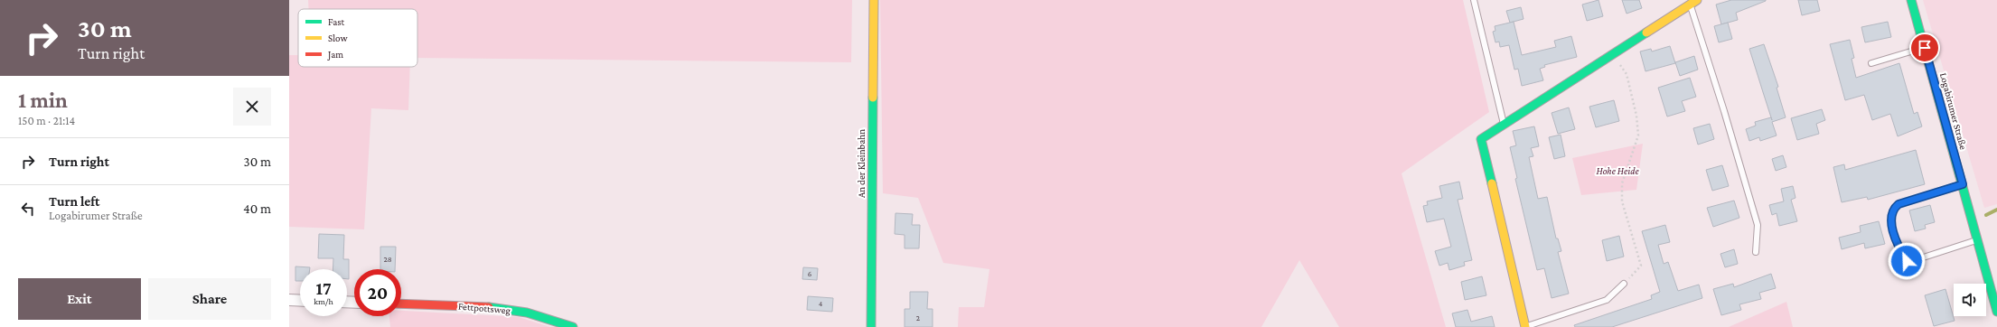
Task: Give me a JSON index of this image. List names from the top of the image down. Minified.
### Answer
{"streets":{"street":["Logabirumer Straße","An der Kleinbahn","Fettpottsweg"]},"parks":["Hohe Heide"],"house_numbers":["28","6","4","2"],"legend":["Fast","Slow","Jam"],"page":{"turn":["30 m","Turn right"],"heading":["1 min","150 m · 21:14"],"list":[{"name":"Turn right","value":"30 m"},{"name":"Turn left","note":"Logabirumer Straße","value":"40 m"}],"speed":"17 km/h","limit":"20","buttons":["Exit","Share"]}}
